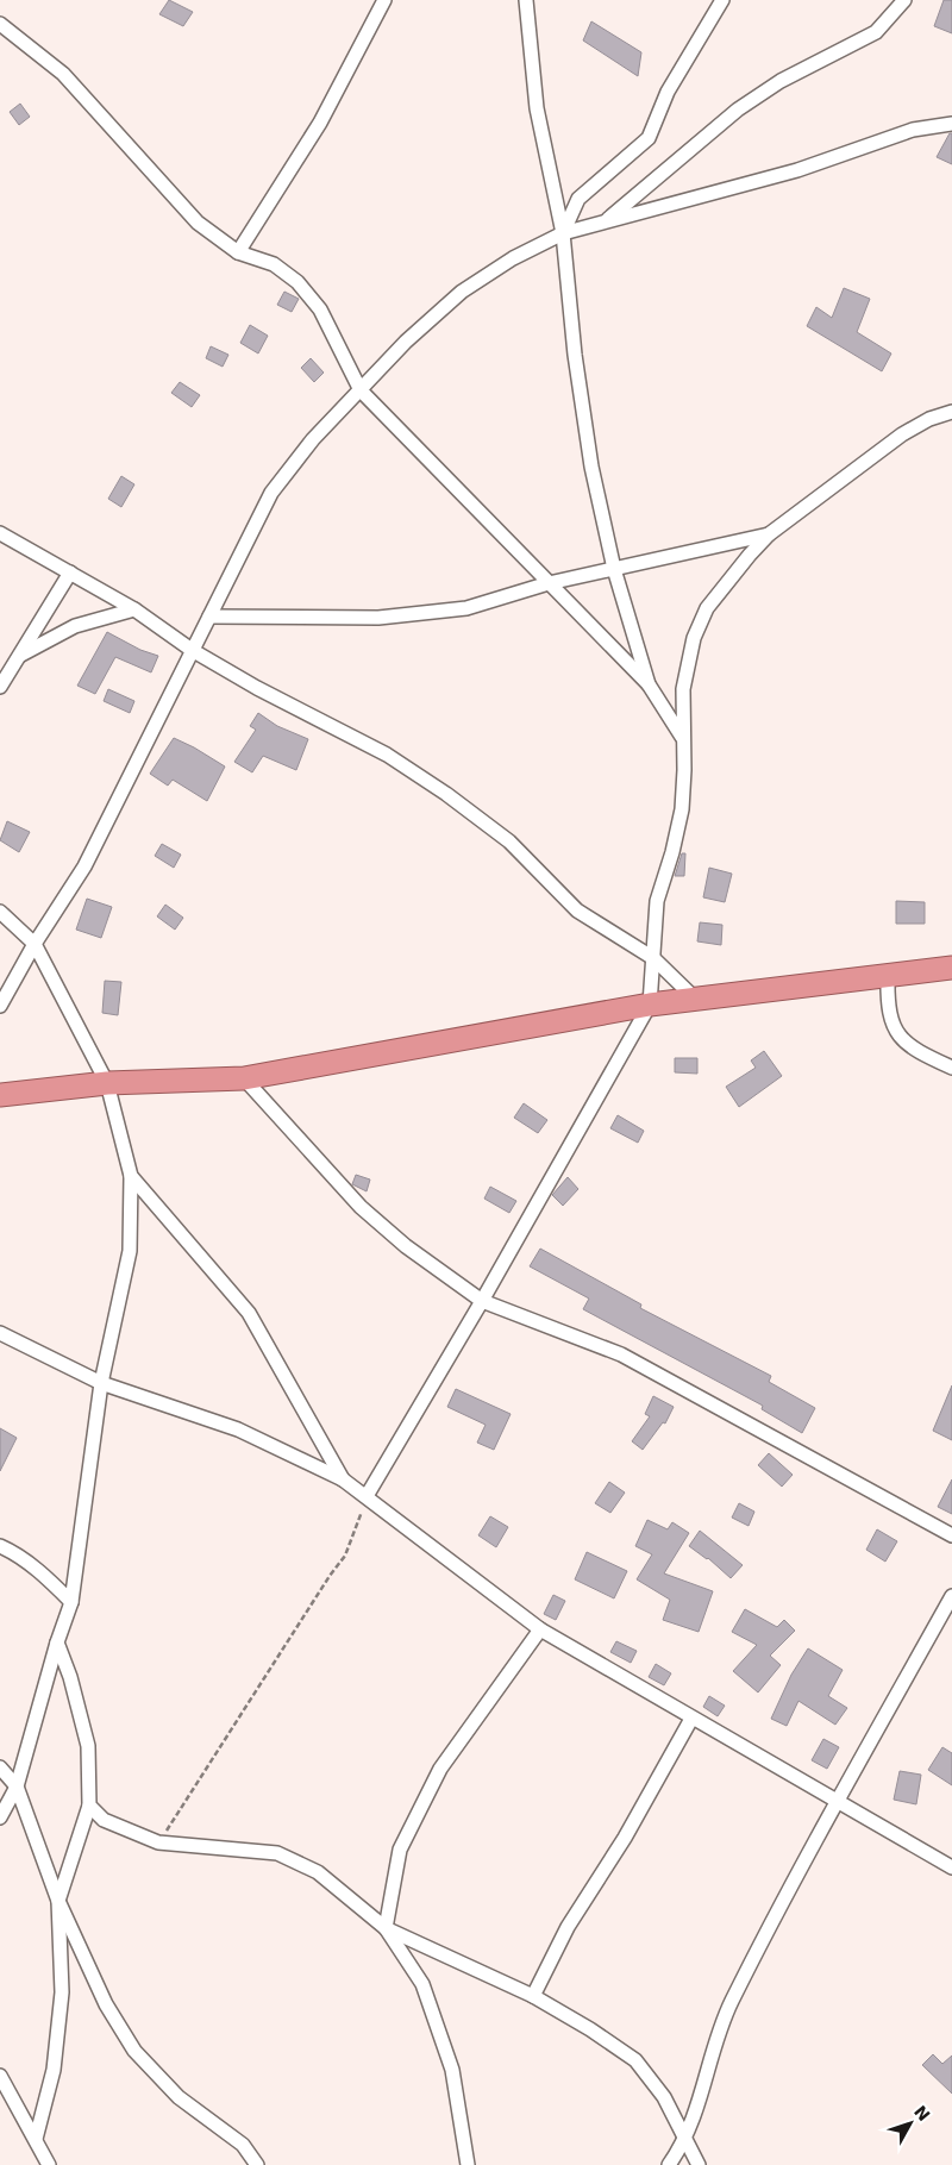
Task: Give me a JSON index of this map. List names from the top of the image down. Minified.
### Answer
{"north":"top right"}
